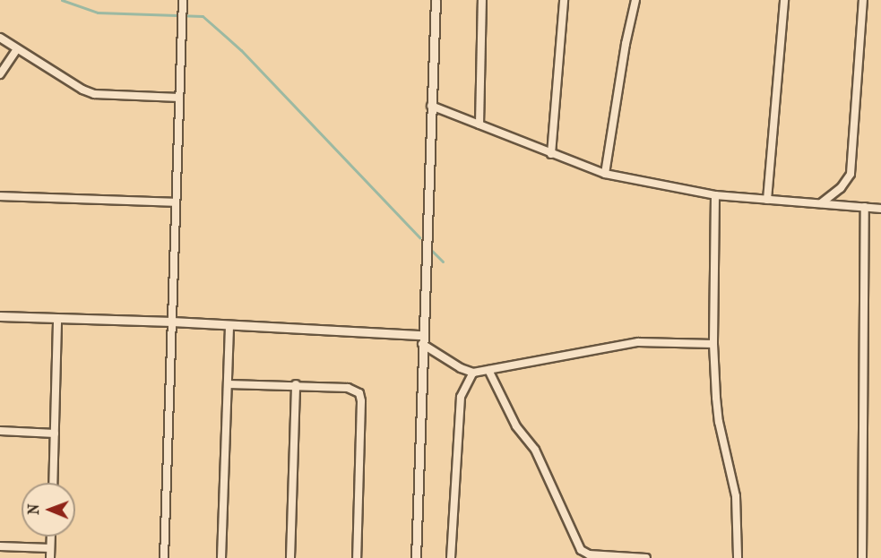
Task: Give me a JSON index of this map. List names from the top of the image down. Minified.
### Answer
{"north":"left"}
